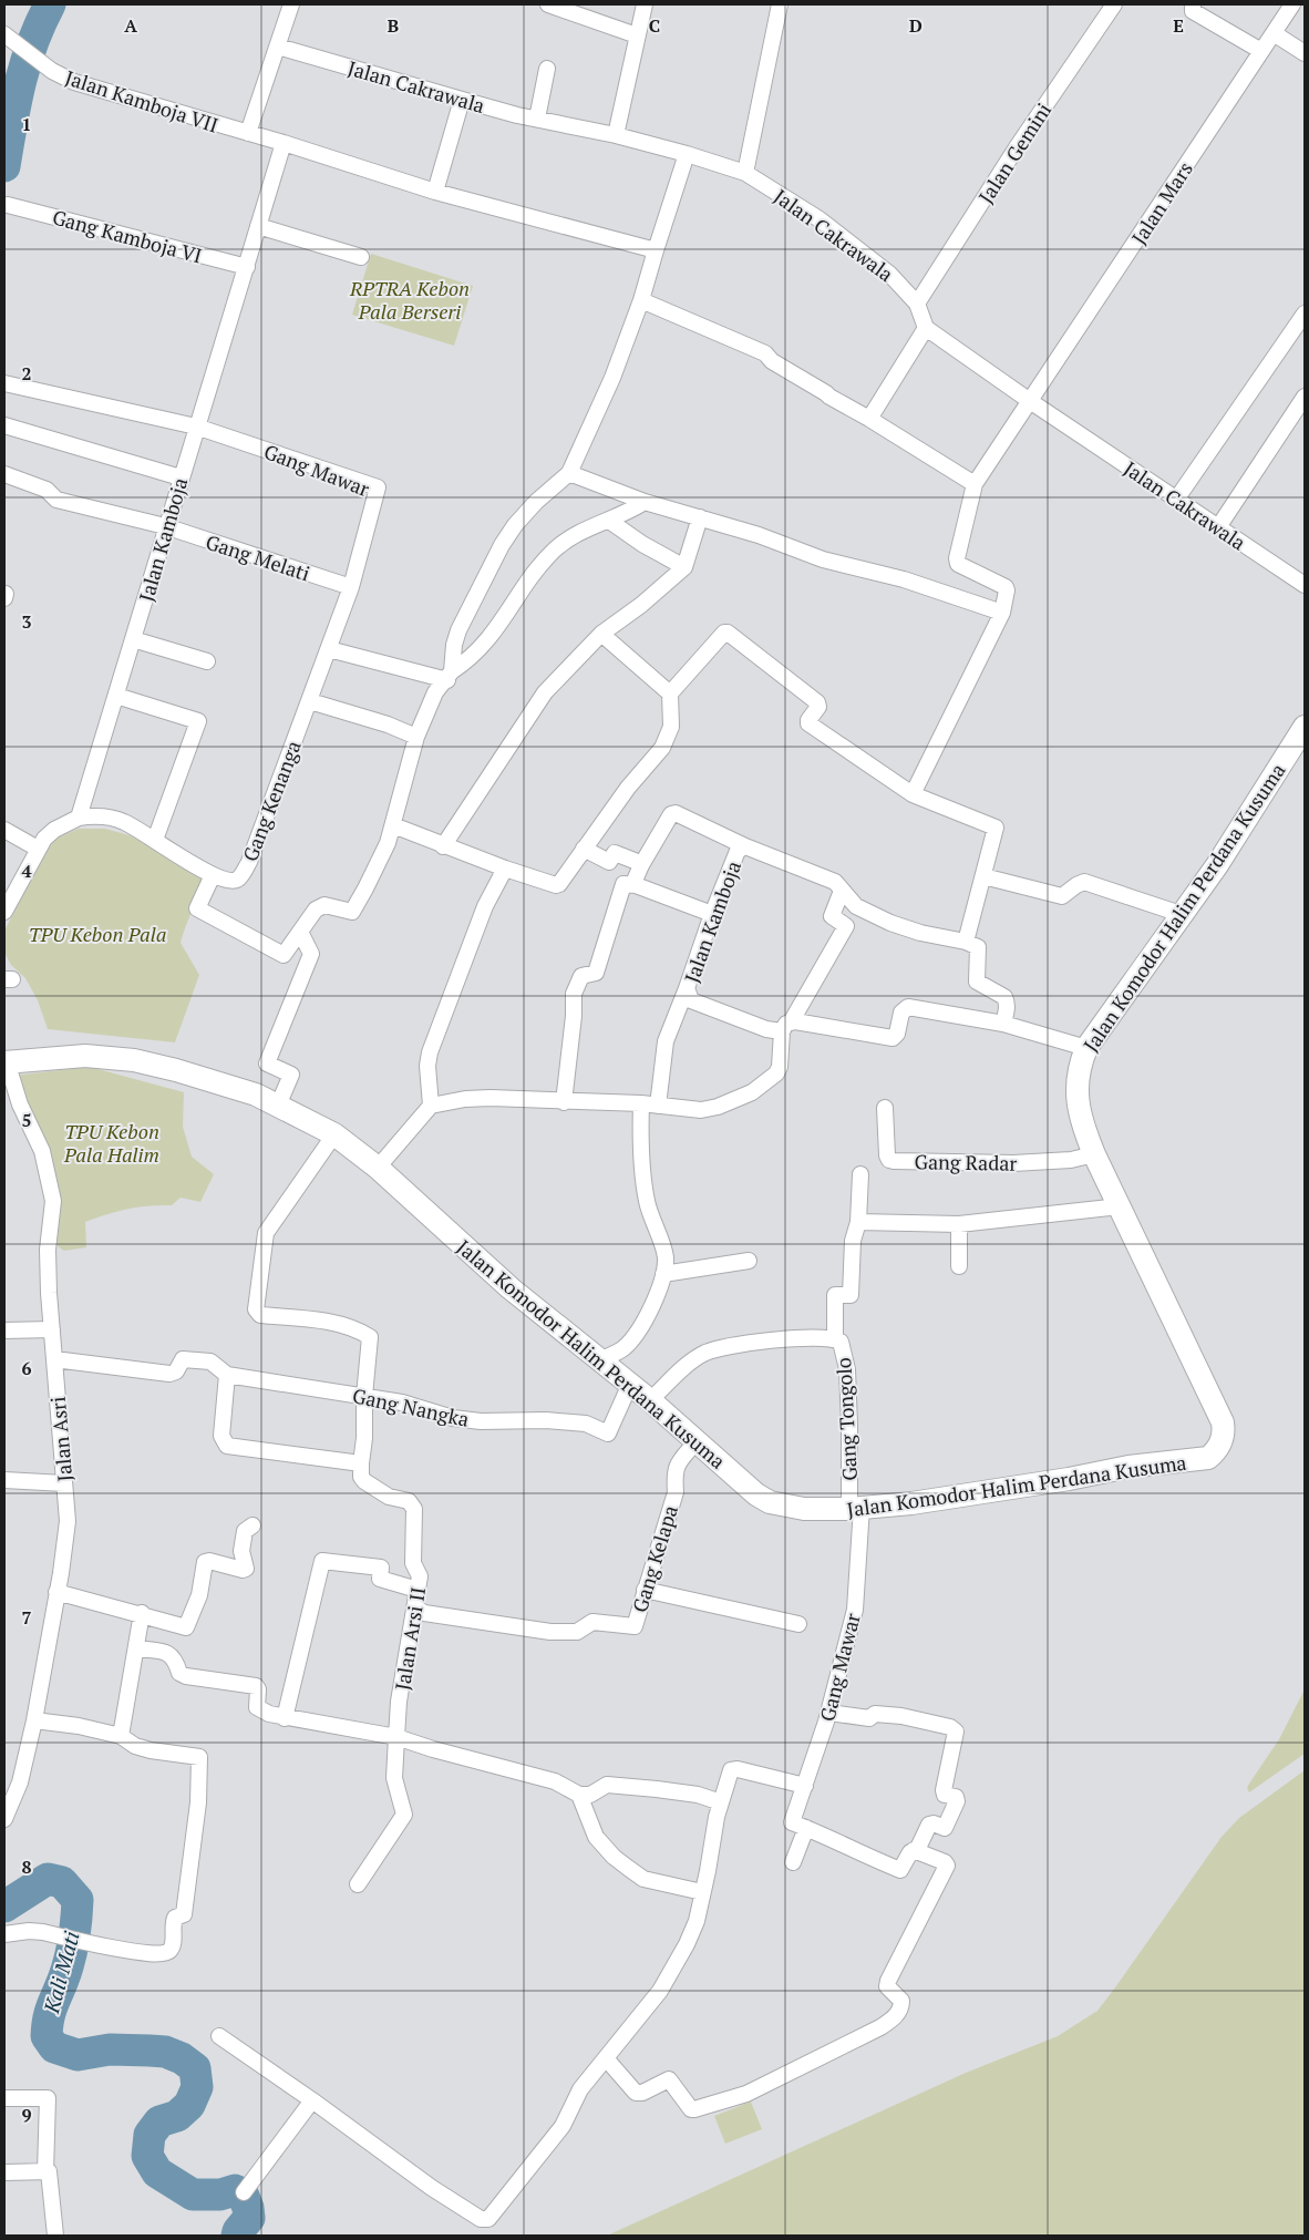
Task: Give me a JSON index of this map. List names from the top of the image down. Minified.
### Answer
{"streets":{"street":["Jalan Cakrawala","Jalan Kamboja VII","Jalan Gemini","Jalan Mars","Gang Kamboja VI","Gang Mawar","Jalan Kamboja","Gang Melati","Gang Kenanga","Jalan Komodor Halim Perdana Kusuma","Gang Radar","Gang Nangka","Gang Tongolo","Jalan Asri","Gang Kelapa","Jalan Arsi II"]},"crossings":[["Jalan Cakrawala","Jalan Gemini"],["Jalan Cakrawala","Jalan Mars"],["Jalan Kamboja VII","Jalan Kamboja"],["Gang Kamboja VI","Jalan Kamboja"],["Gang Mawar","Jalan Kamboja"],["Gang Mawar","Gang Melati"],["Gang Mawar","Gang Kenanga"],["Gang Mawar","Jalan Komodor Halim Perdana Kusuma"],["Gang Mawar","Gang Tongolo"],["Jalan Kamboja","Gang Melati"],["Jalan Kamboja","Gang Kenanga"],["Gang Melati","Gang Kenanga"],["Jalan Komodor Halim Perdana Kusuma","Gang Radar"],["Jalan Komodor Halim Perdana Kusuma","Gang Nangka"],["Jalan Komodor Halim Perdana Kusuma","Gang Tongolo"],["Jalan Komodor Halim Perdana Kusuma","Jalan Asri"],["Jalan Komodor Halim Perdana Kusuma","Gang Kelapa"],["Gang Kelapa","Jalan Arsi II"]],"water":["Kali Mati"],"parks":["RPTRA Kebon Pala Berseri","TPU Kebon Pala","TPU Kebon Pala Halim"],"grid":{"columns":["A","B","C","D","E"],"rows":["1","2","3","4","5","6","7","8","9"]}}
